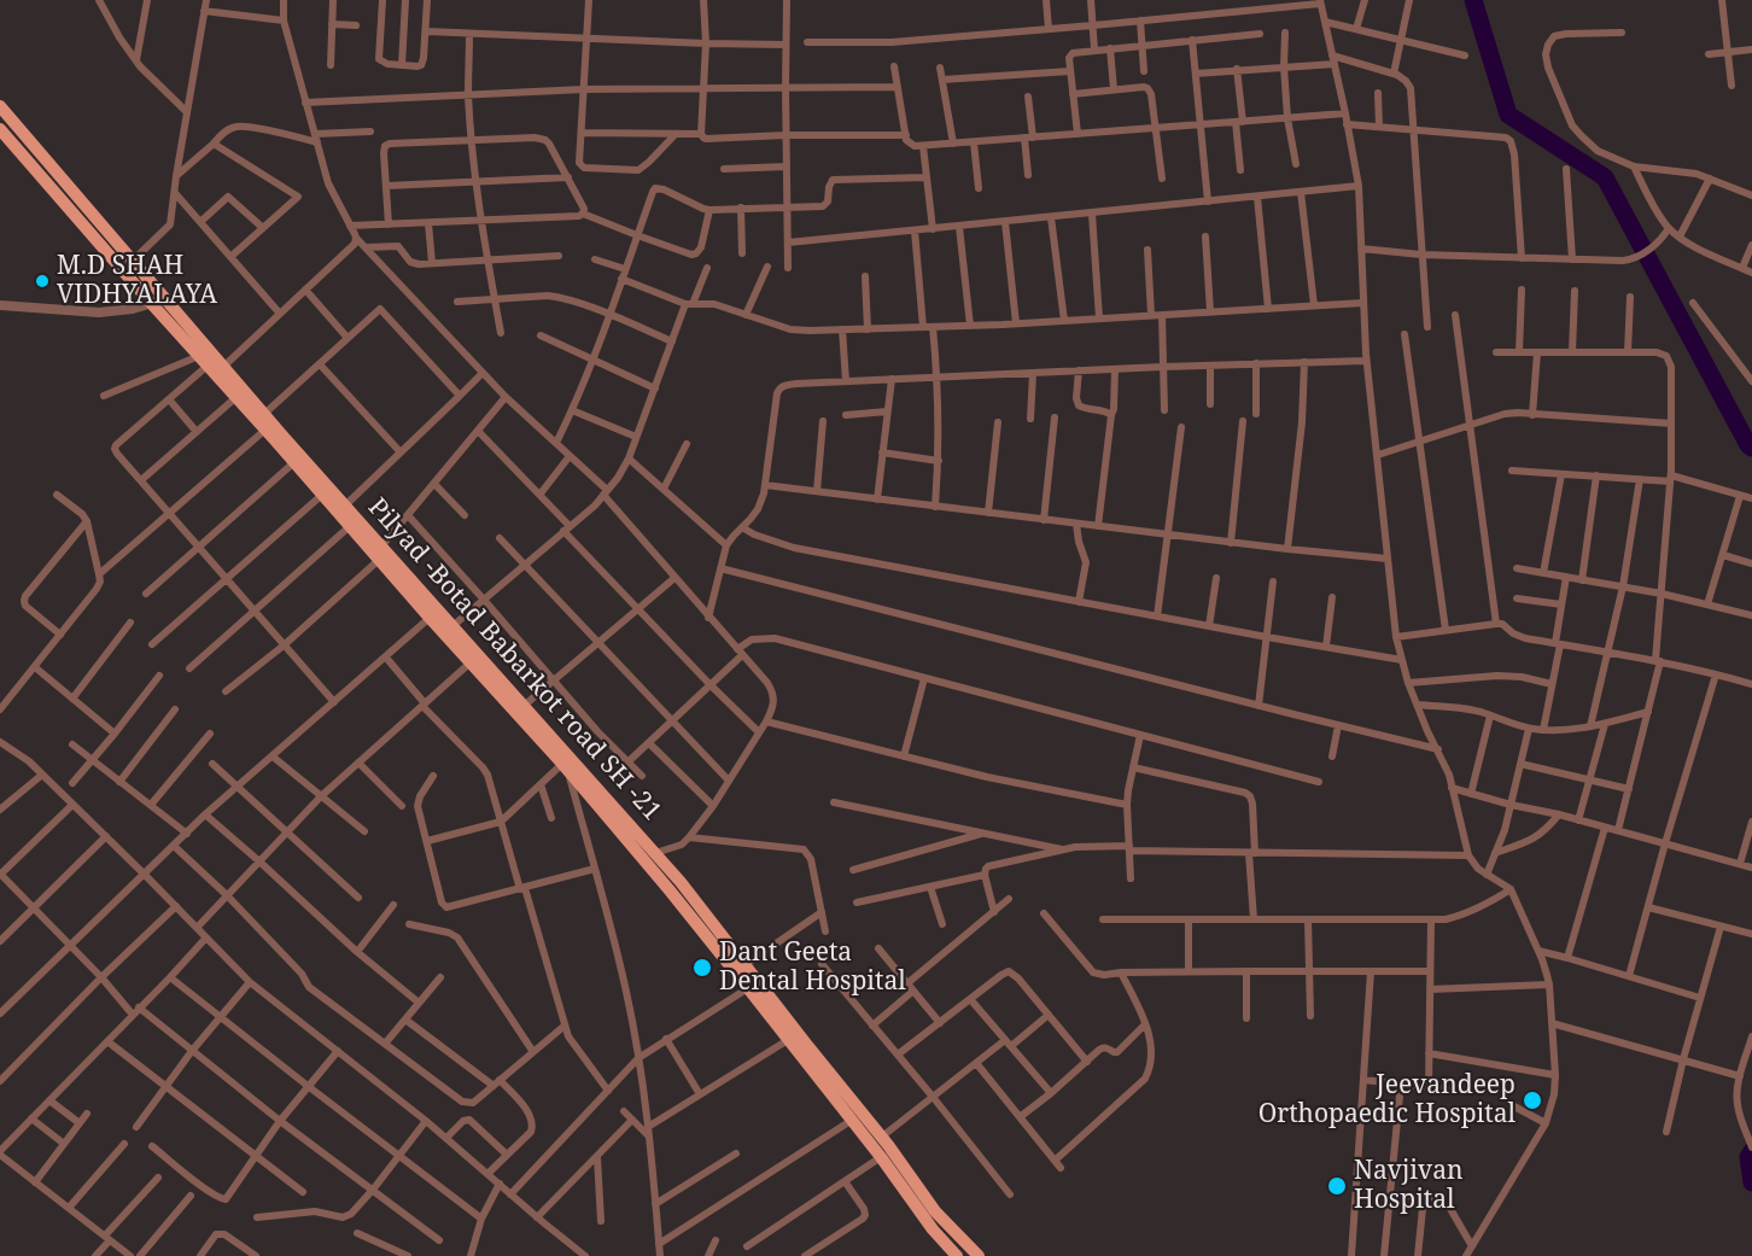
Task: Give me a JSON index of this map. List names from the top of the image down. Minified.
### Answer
{"streets":{"main road":["Pilyad -Botad Babarkot road SH -21"]},"places":["M.D SHAH VIDHYALAYA","Dant Geeta Dental Hospital","Jeevandeep Orthopaedic Hospital","Navjivan Hospital"]}
